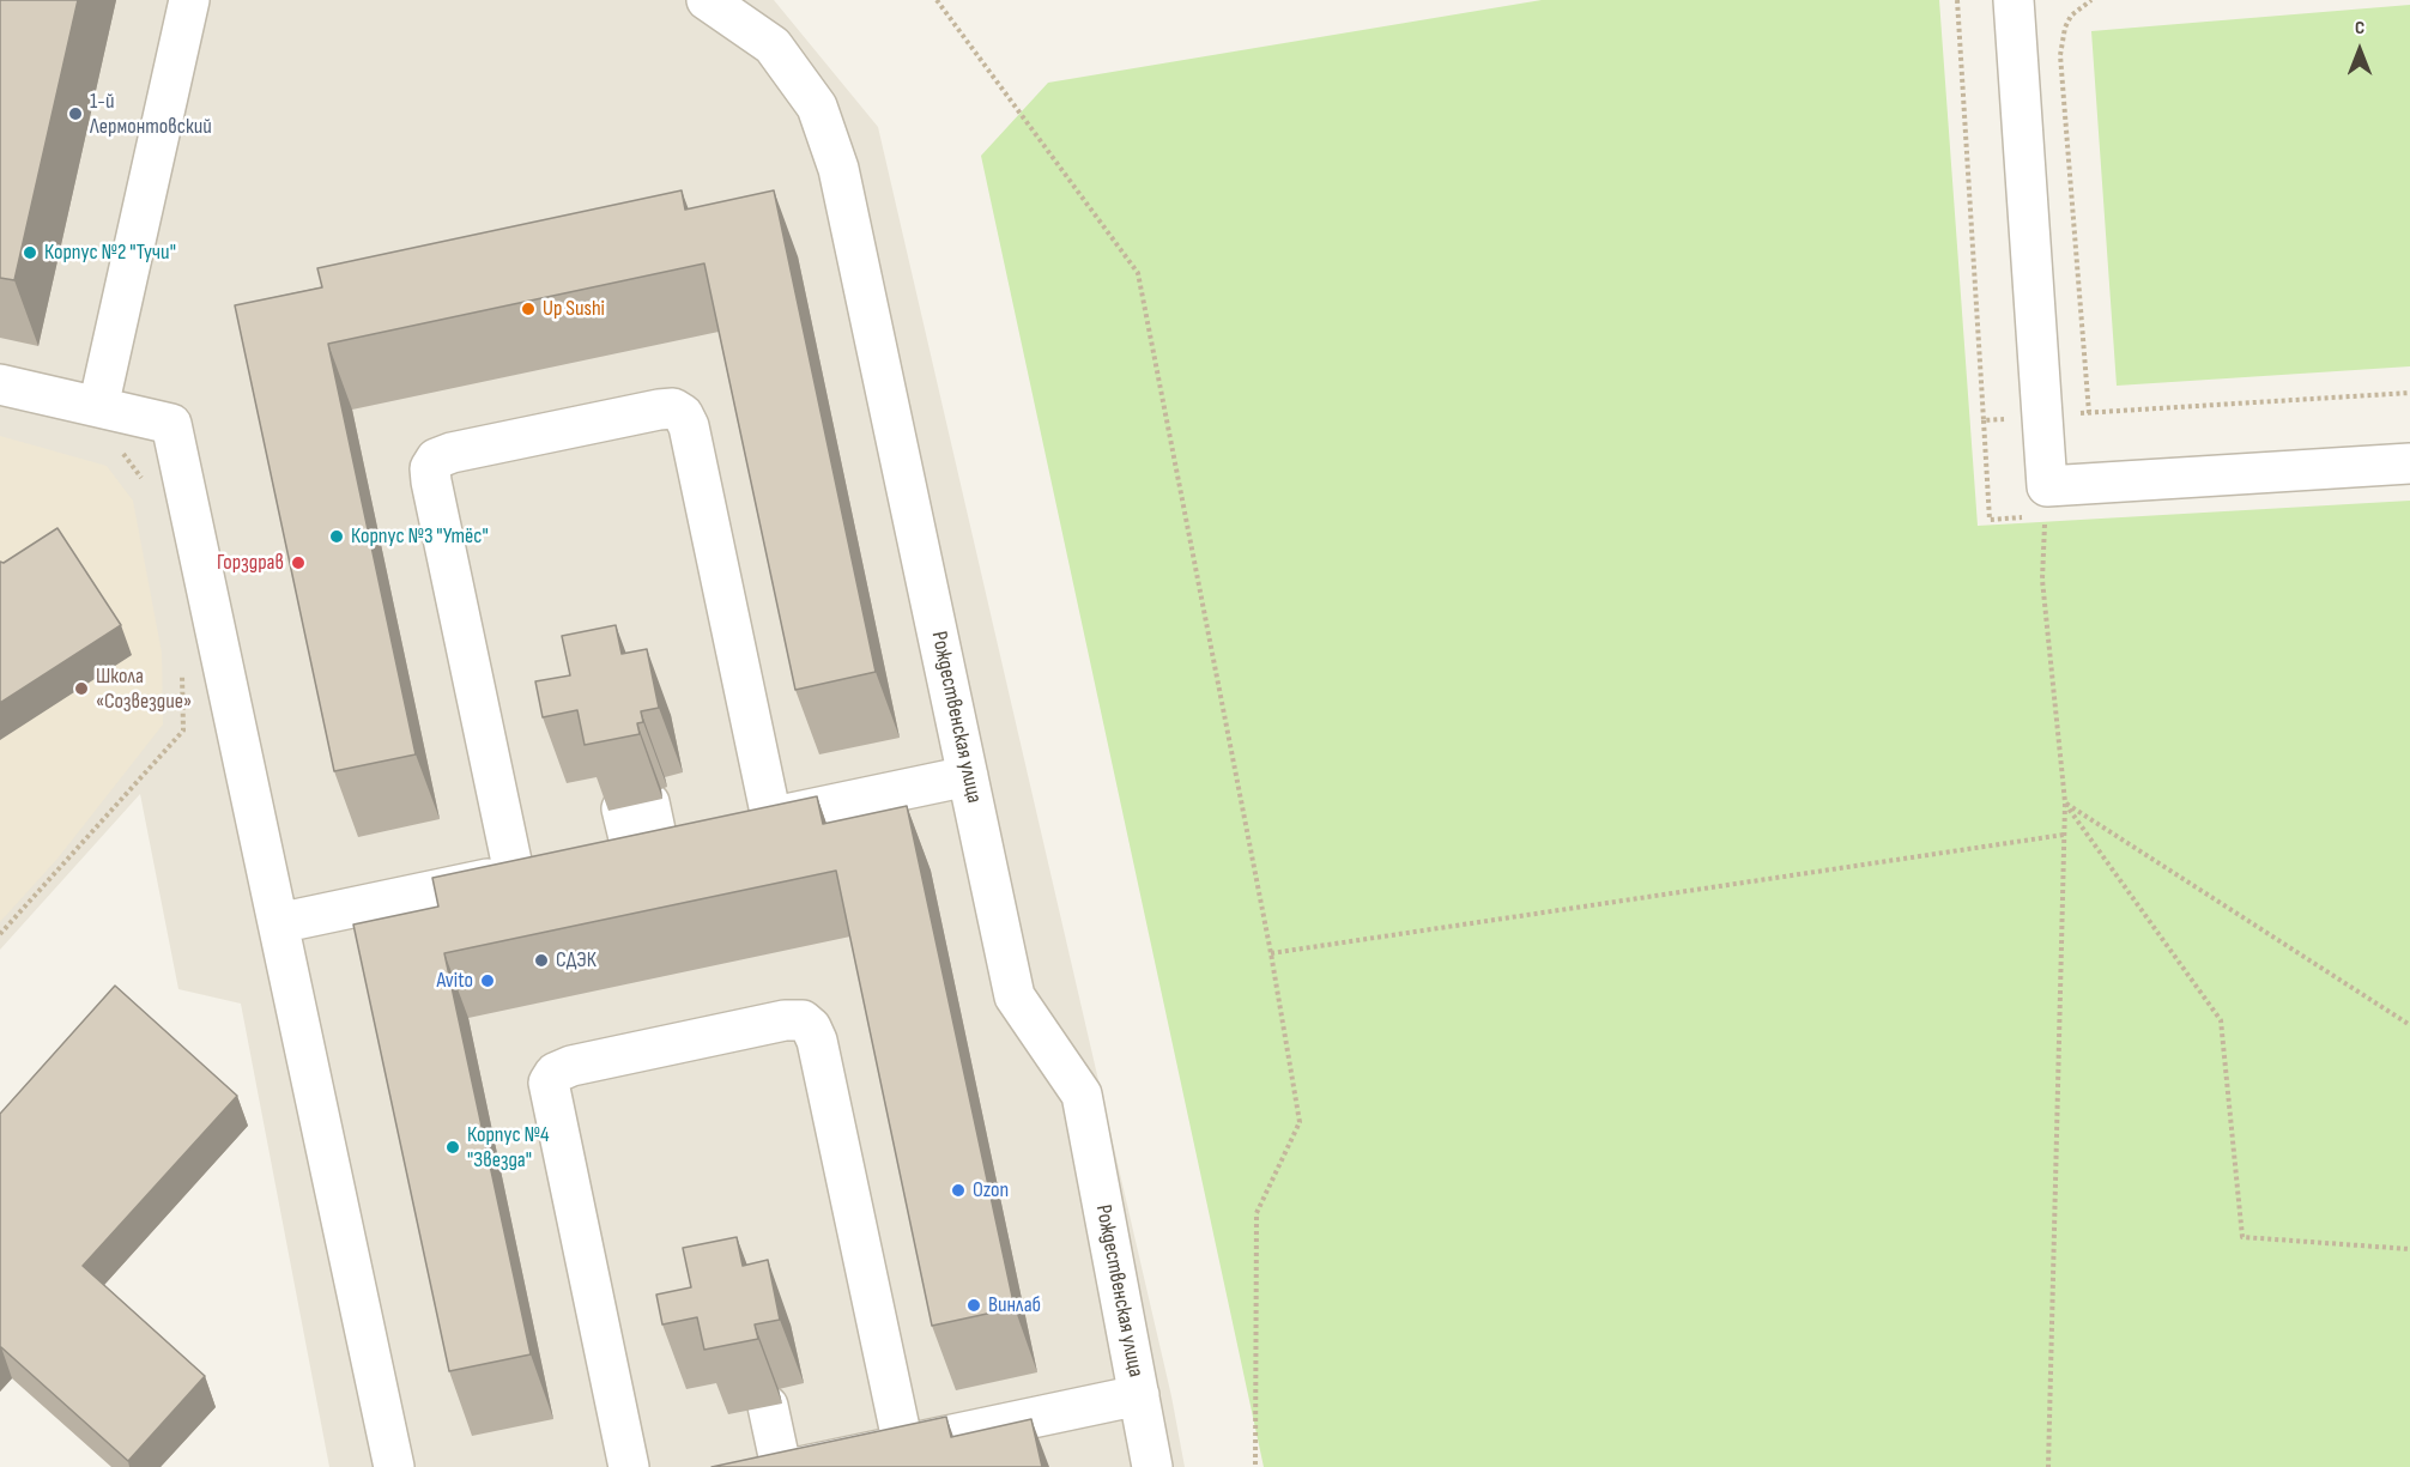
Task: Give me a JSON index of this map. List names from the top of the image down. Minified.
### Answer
{"streets":{"street":["Рождественская улица"]},"places":["1-й Лермонтовский","Корпус №2 \"Тучи\"","Up Sushi","Корпус №3 \"Утёс\"","Горздрав","Школа «Созвездие»","СДЭК","Avito","Корпус №4 \"Звезда\"","Ozon","Винлаб"],"north":"top"}
